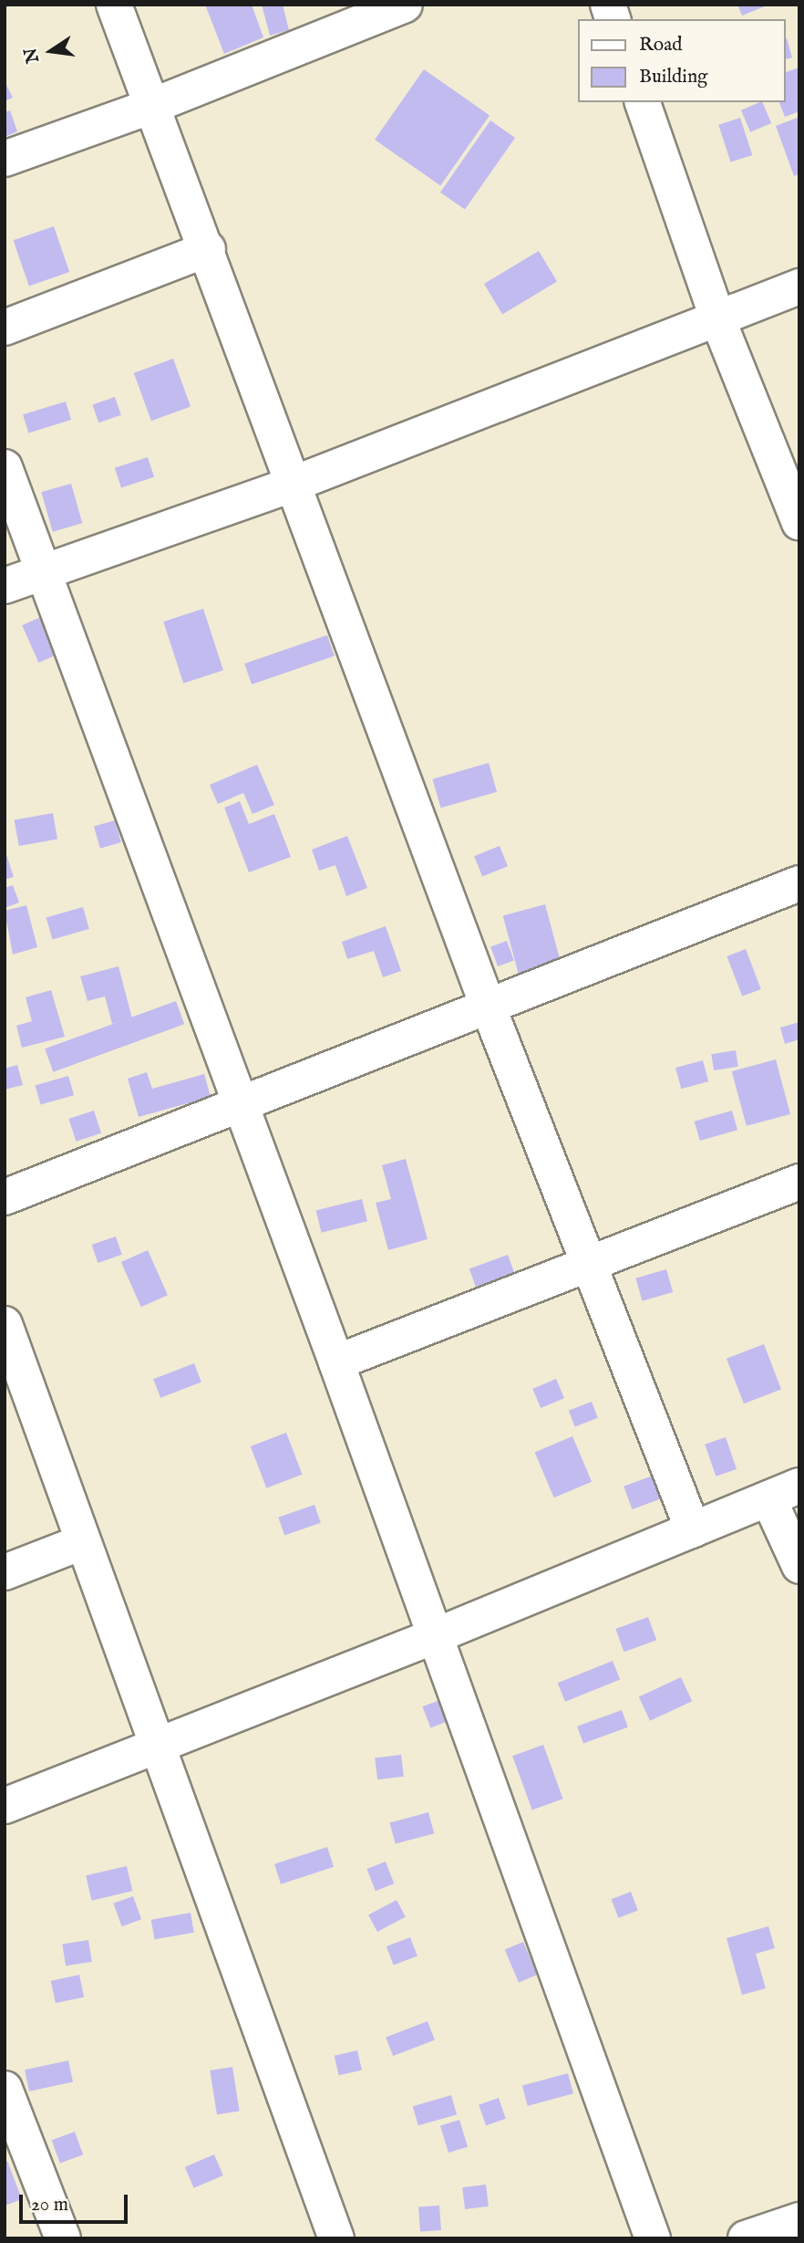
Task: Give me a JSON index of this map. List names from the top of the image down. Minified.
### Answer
{"legend":["Road","Building"],"scale_bar":"20 m","north":"left"}
